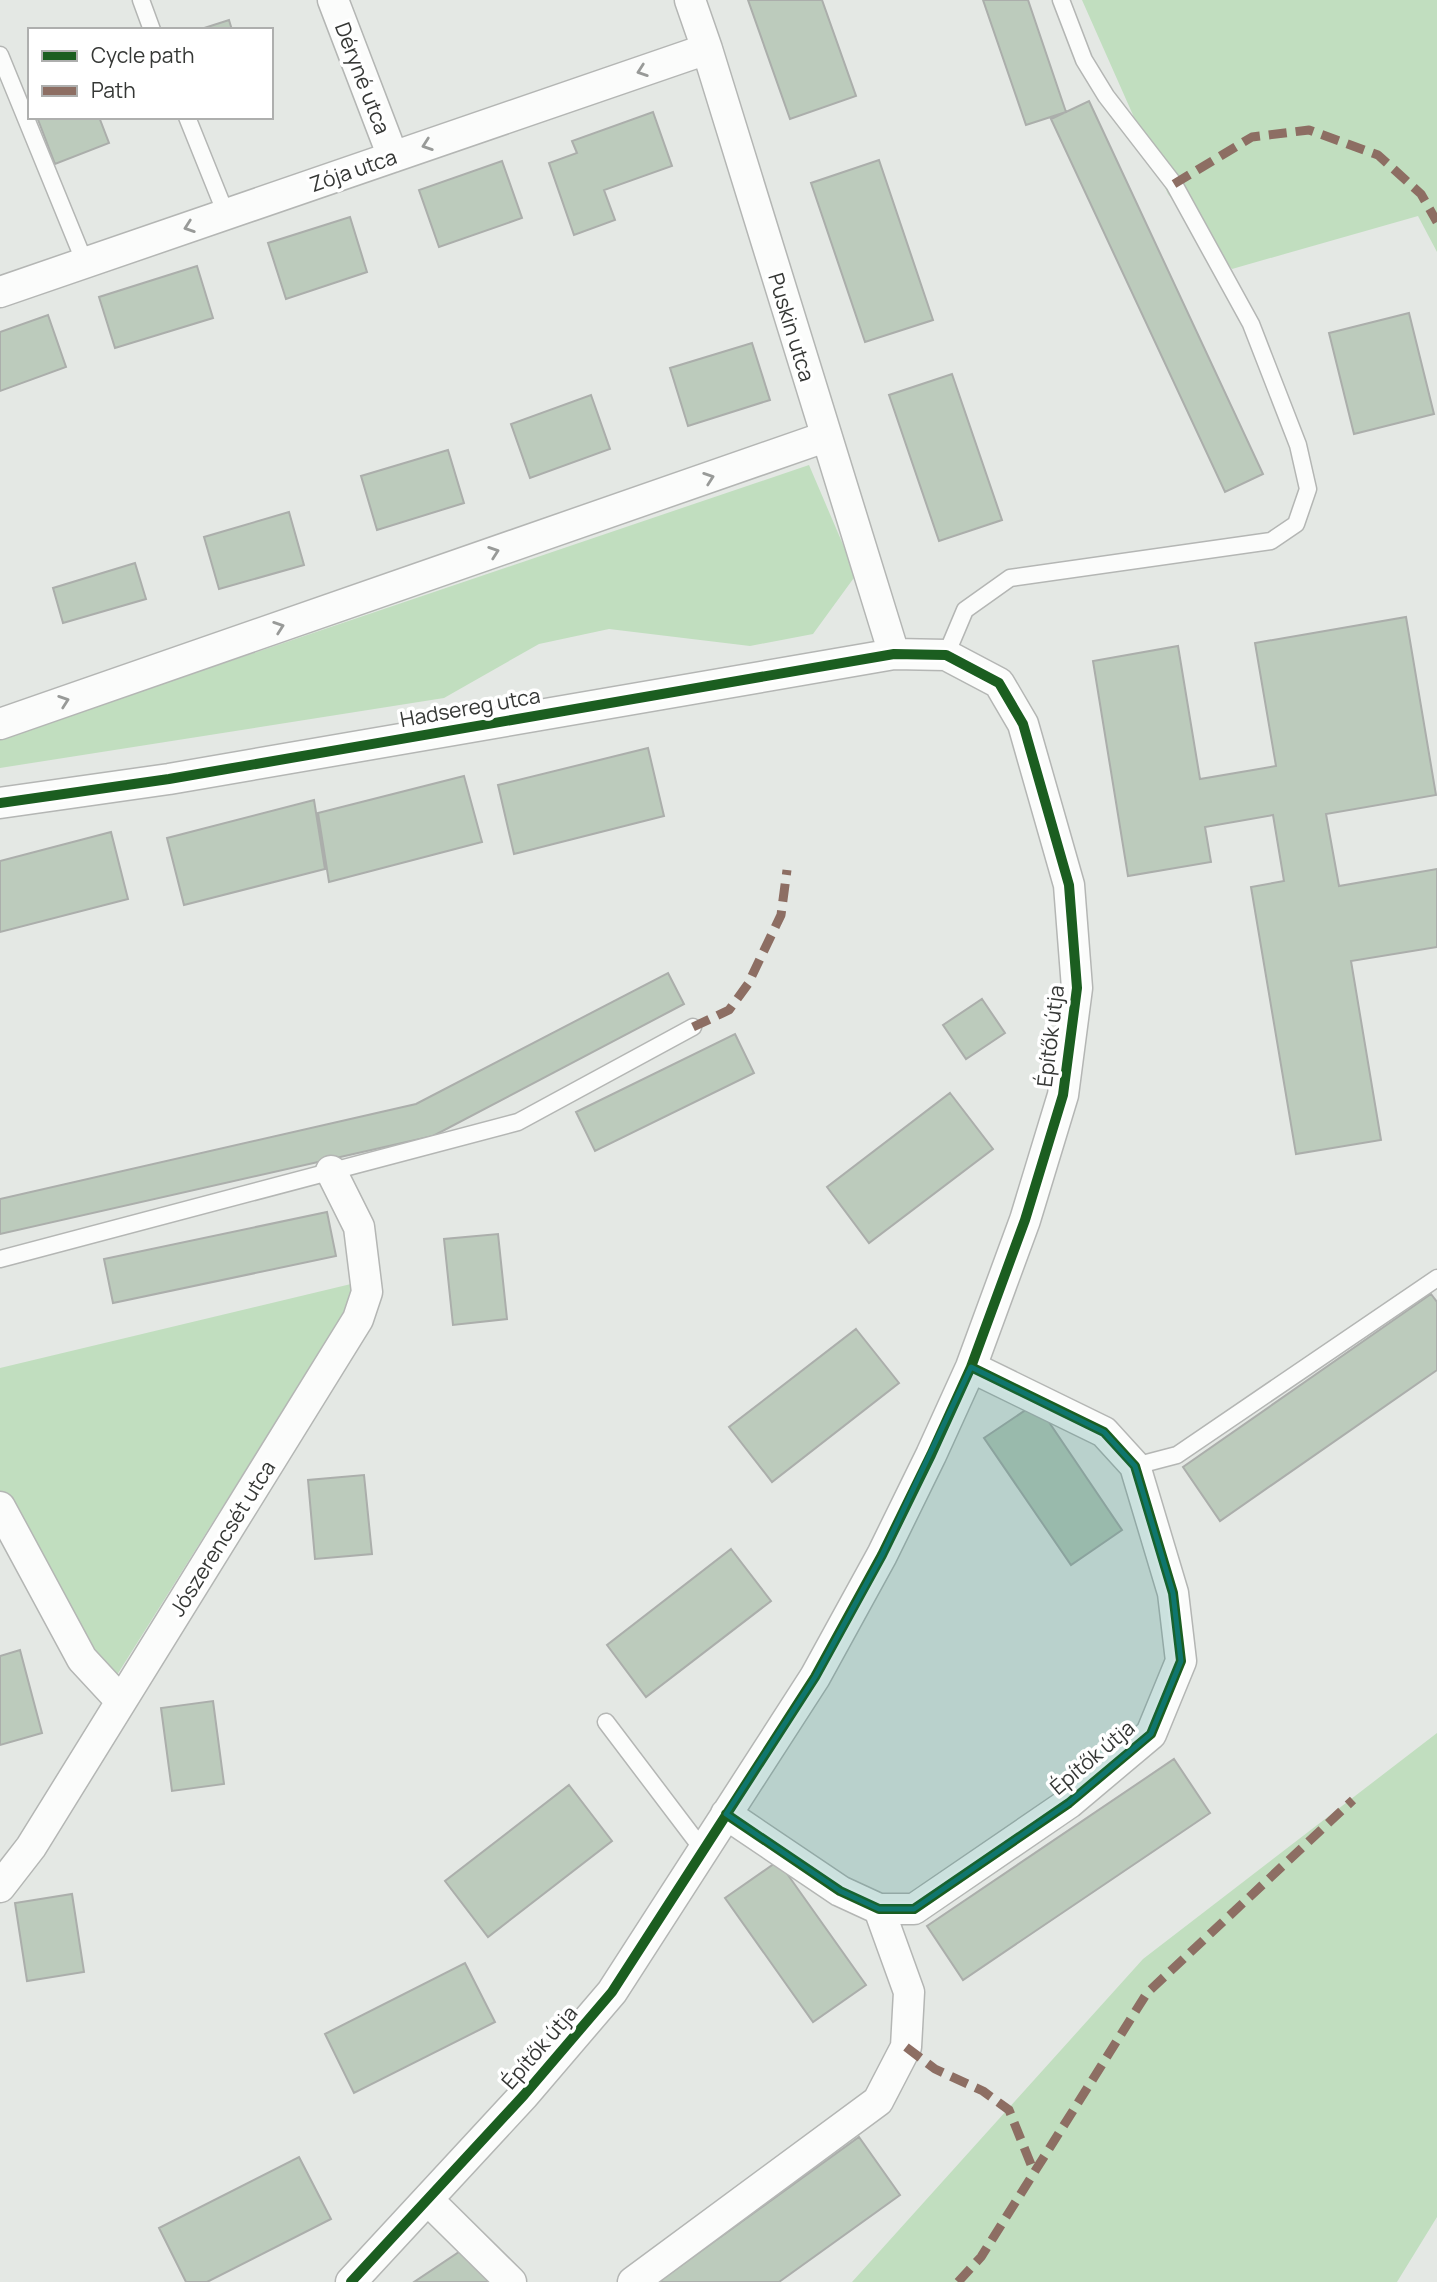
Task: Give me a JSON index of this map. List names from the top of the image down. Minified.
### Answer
{"streets":{"street":["Déryné utca","Zója utca","Puskin utca","Hadsereg utca","Építők útja","Jószerencsét utca"]},"crossings":[["Déryné utca","Zója utca"],["Zója utca","Puskin utca"],["Puskin utca","Hadsereg utca"],["Hadsereg utca","Építők útja"]],"one_way":["Zója utca"],"legend":["Cycle path","Path"]}
